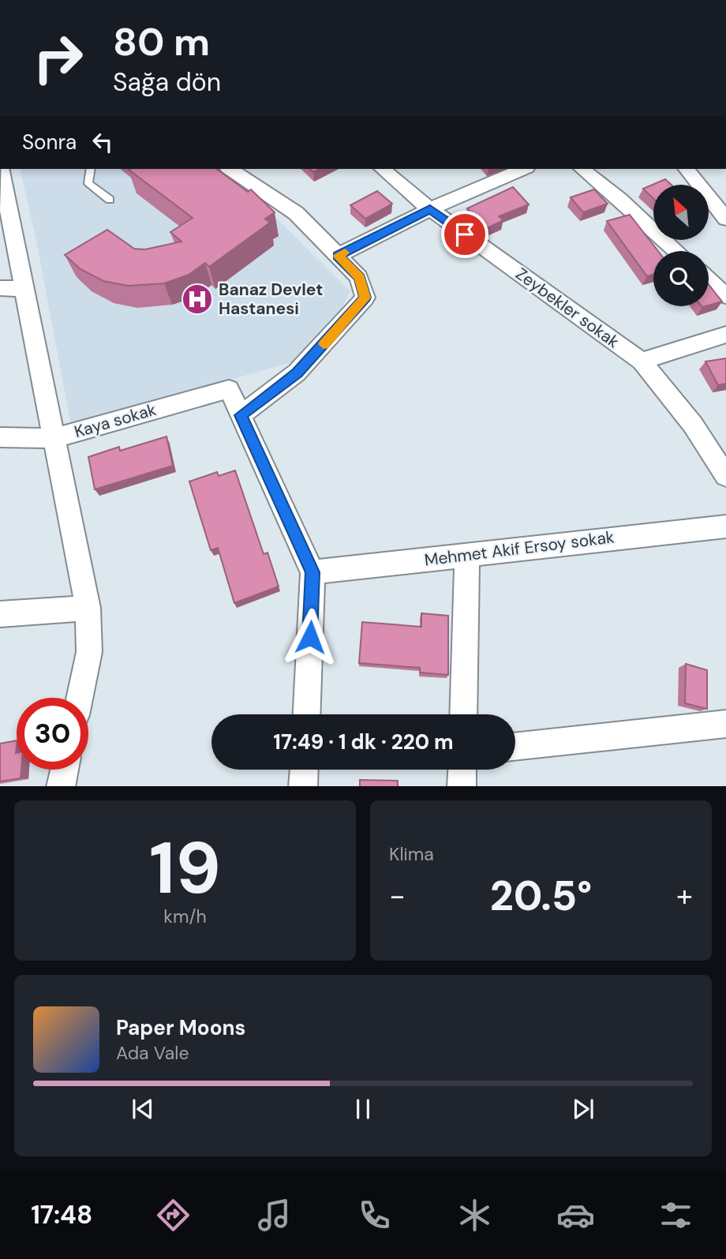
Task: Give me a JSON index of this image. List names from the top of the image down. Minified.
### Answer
{"streets":{"street":["Zeybekler sokak","Kaya sokak","Mehmet Akif Ersoy sokak"]},"places":{"hospital":["Banaz Devlet Hastanesi"]},"north":"top left","page":{"turn":["80 m","Sağa dön"],"then":"Sonra","limit":"30","trip":"17:49 · 1 dk · 220 m","tile":[["19","km/h"],"Klima"],"heat":["−","20.5°","+"],"song":["Paper Moons","Ada Vale"],"tabs":"17:48"}}
